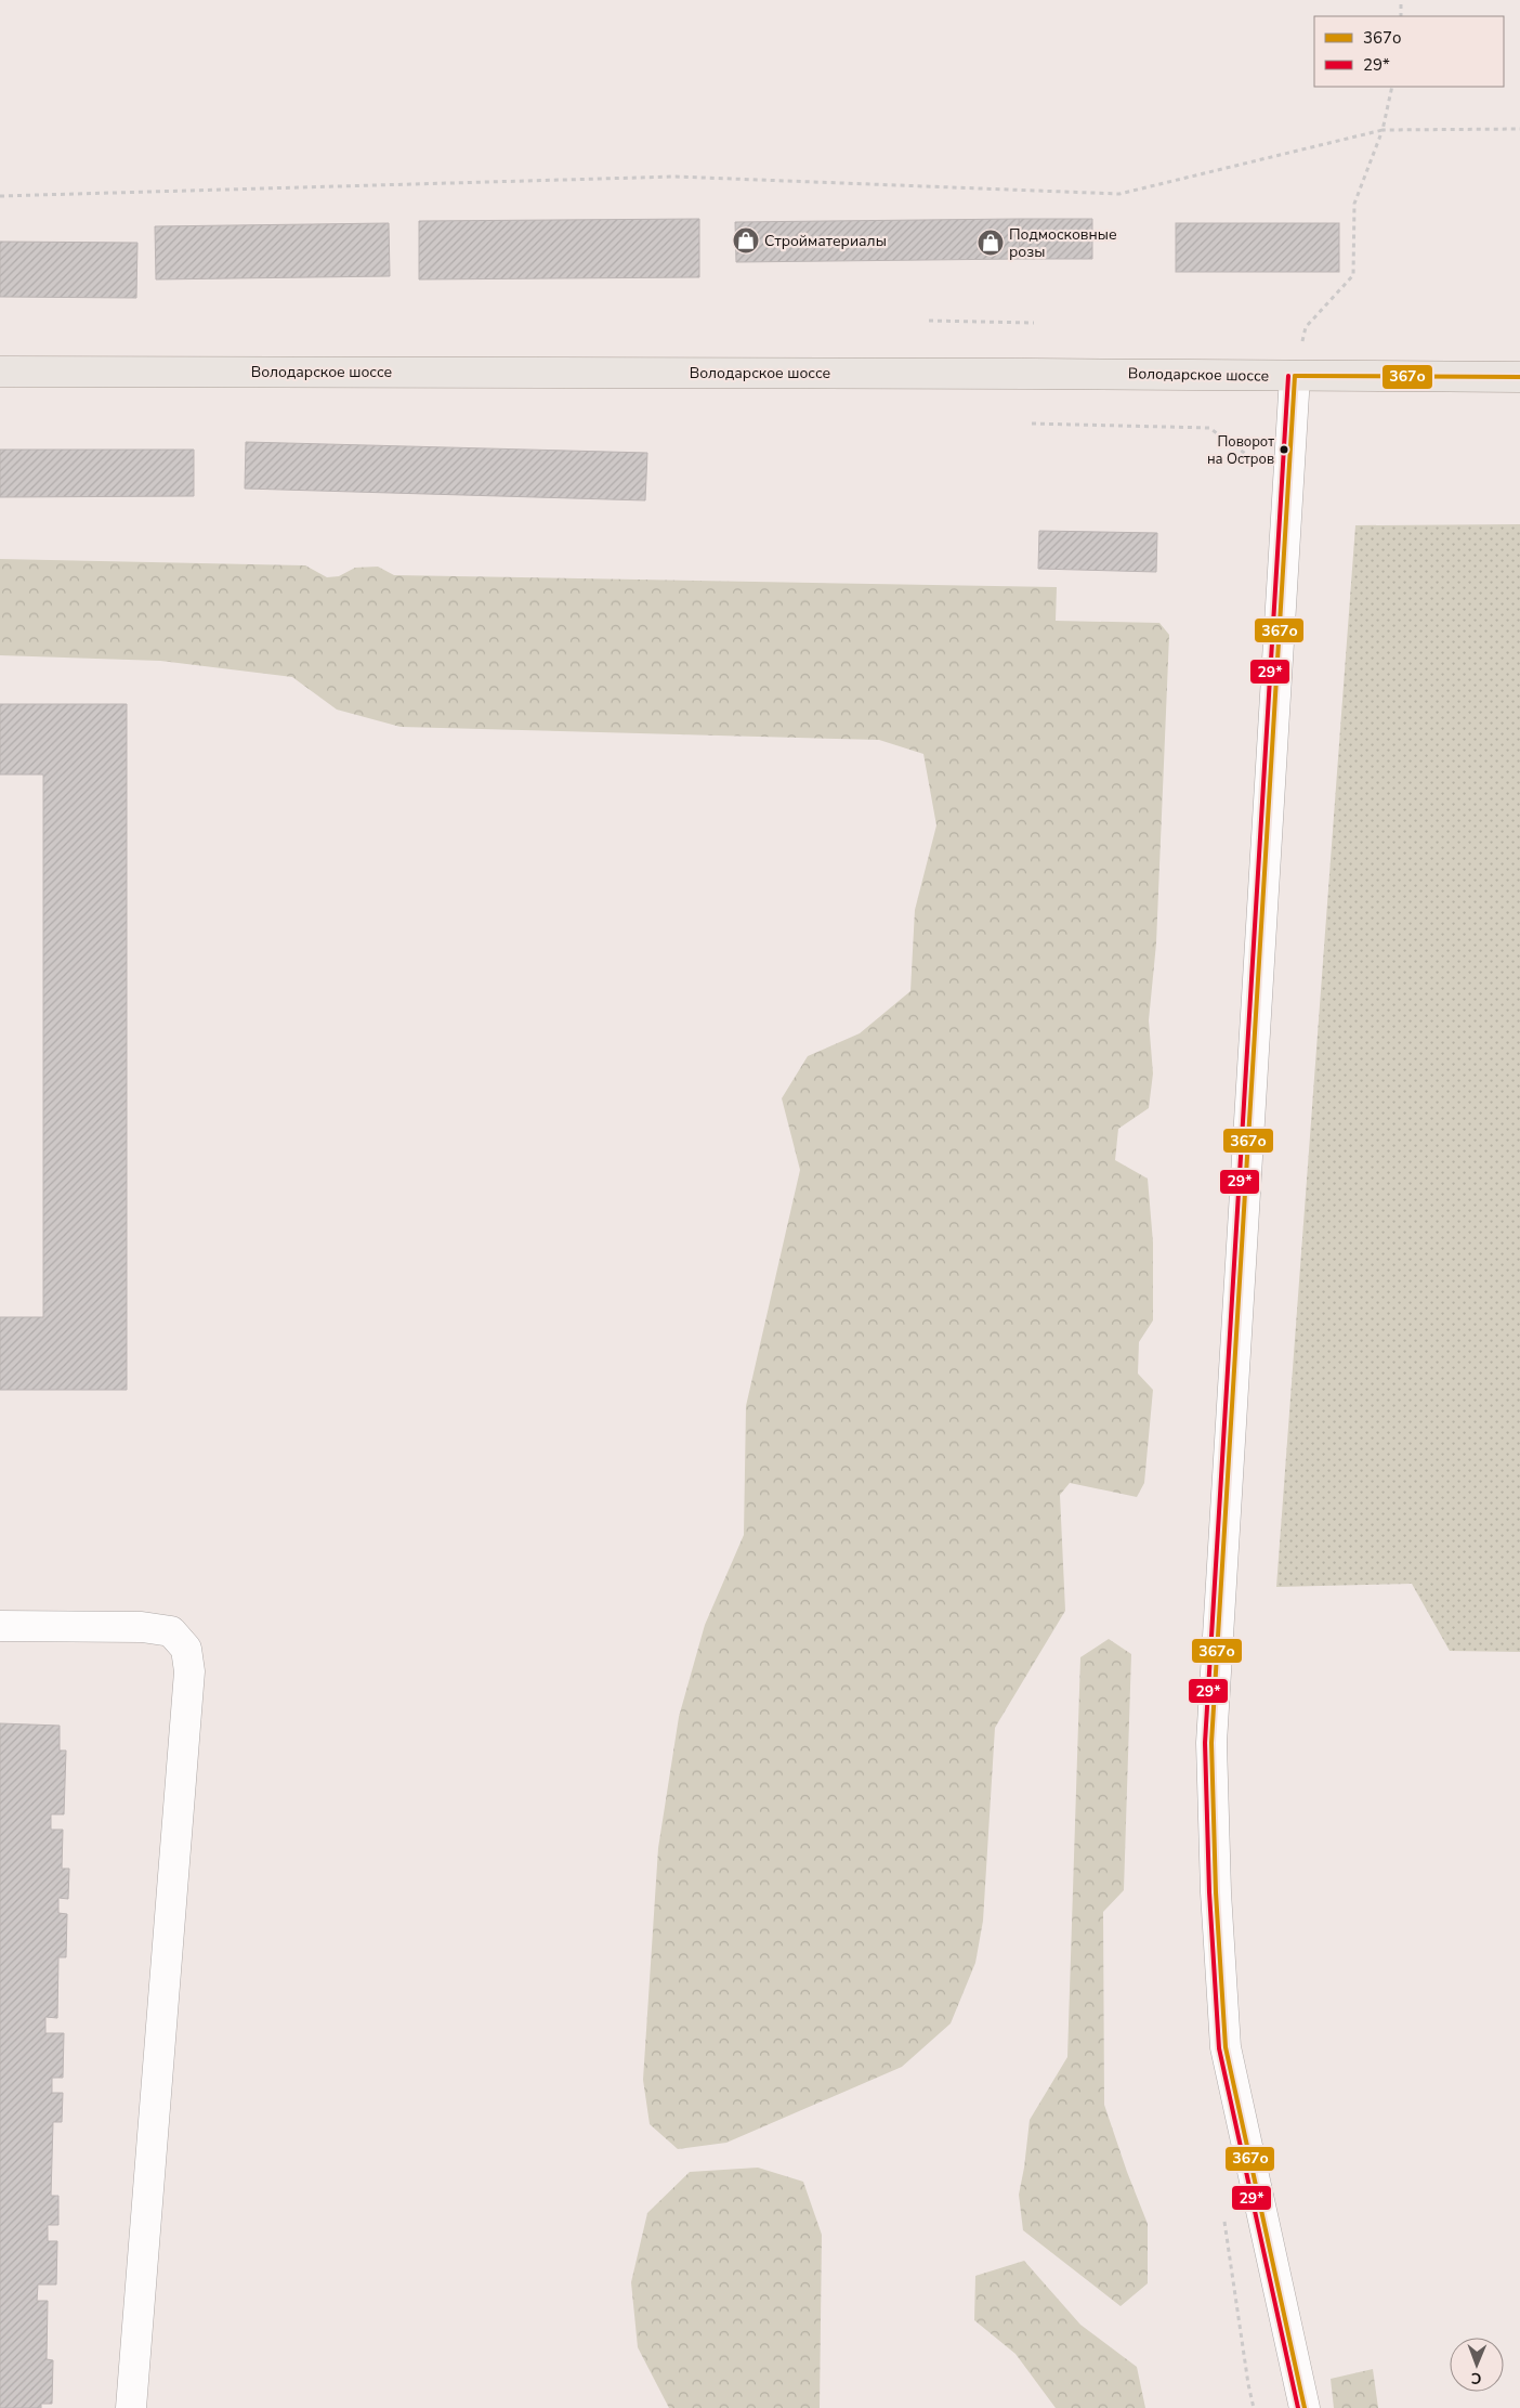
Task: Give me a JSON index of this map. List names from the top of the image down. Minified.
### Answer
{"streets":{"main road":["Володарское шоссе"]},"places":{"shop":["Стройматериалы","Подмосковные розы"],"other":["Поворот на Остров"]},"lines":["transit line 367о","transit line 29*"],"legend":["367о","29*"],"north":"bottom"}
